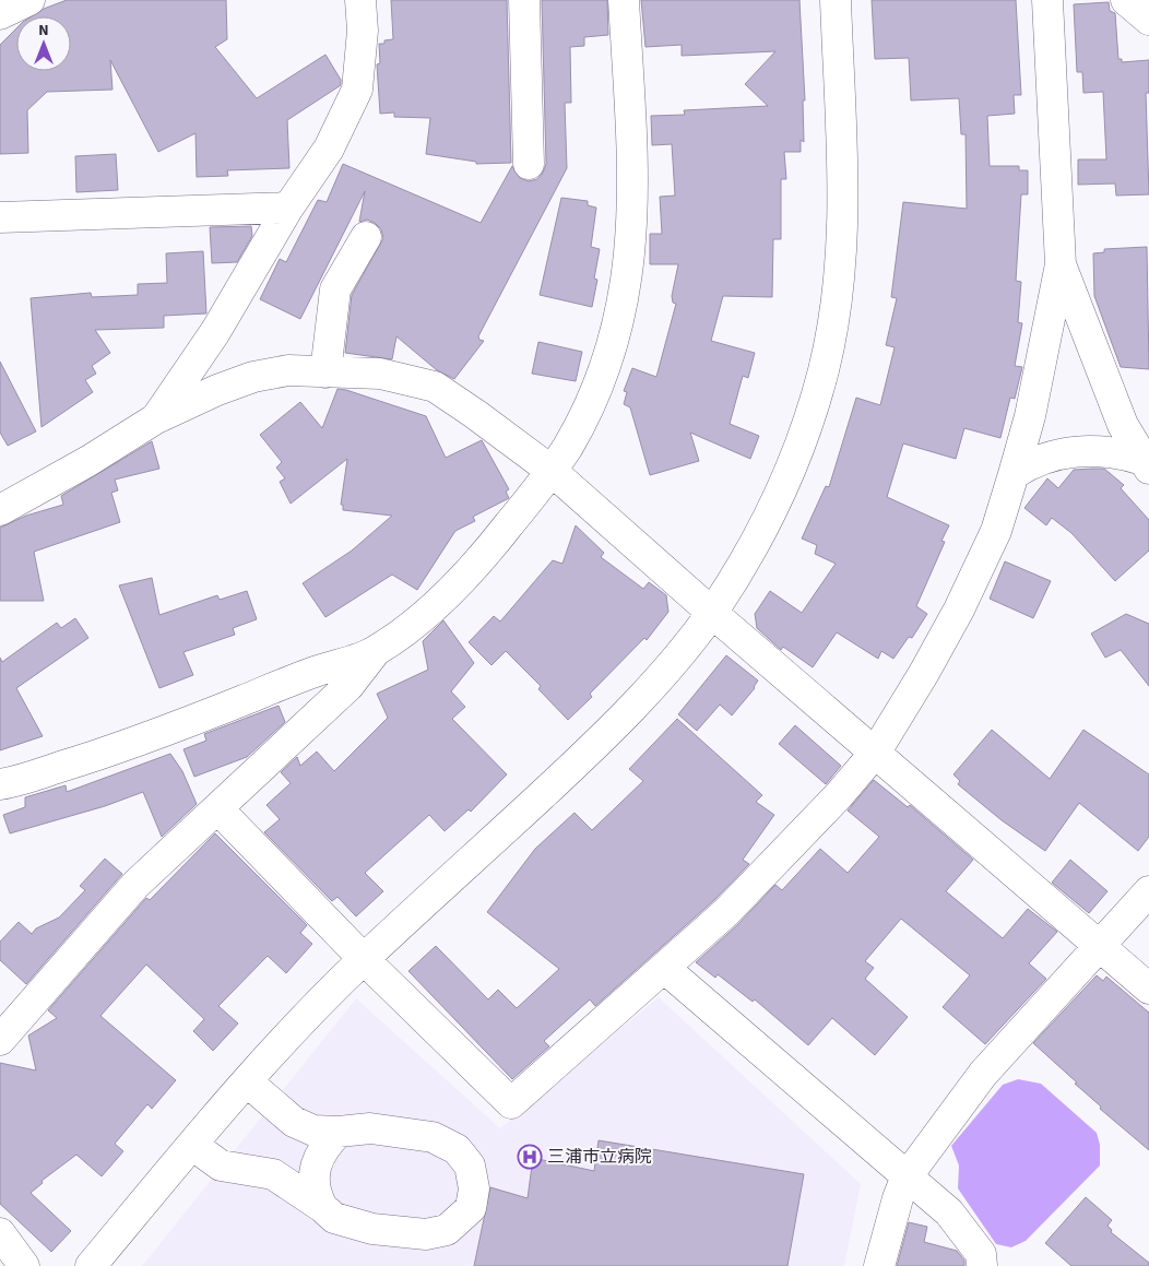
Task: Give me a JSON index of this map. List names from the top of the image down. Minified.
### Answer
{"places":{"hospital":["三浦市立病院"]},"north":"top"}
